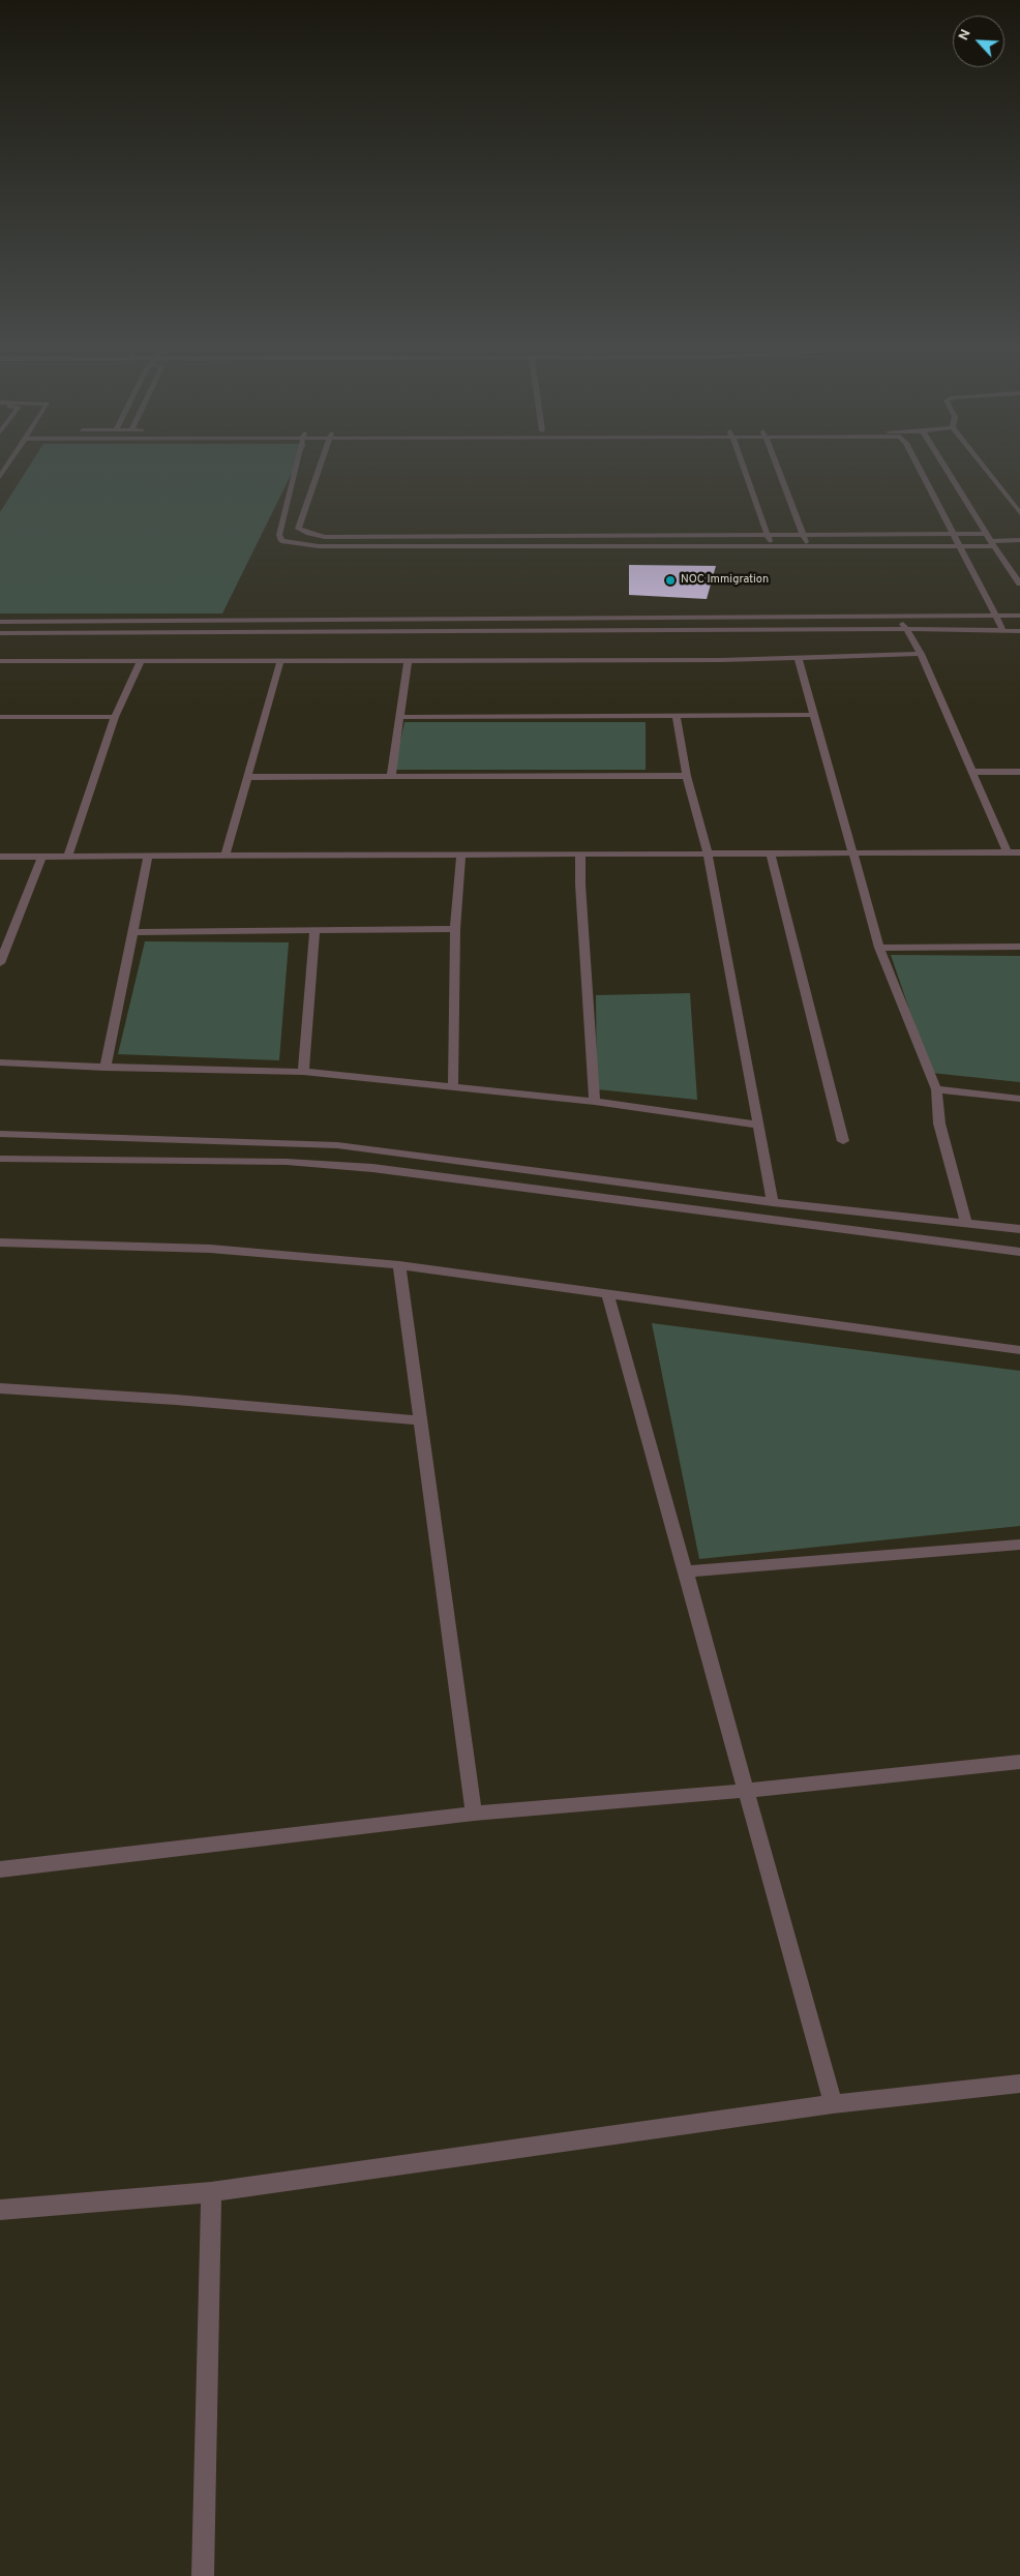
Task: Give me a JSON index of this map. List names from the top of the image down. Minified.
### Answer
{"places":["NOC Immigration"],"north":"top left"}
